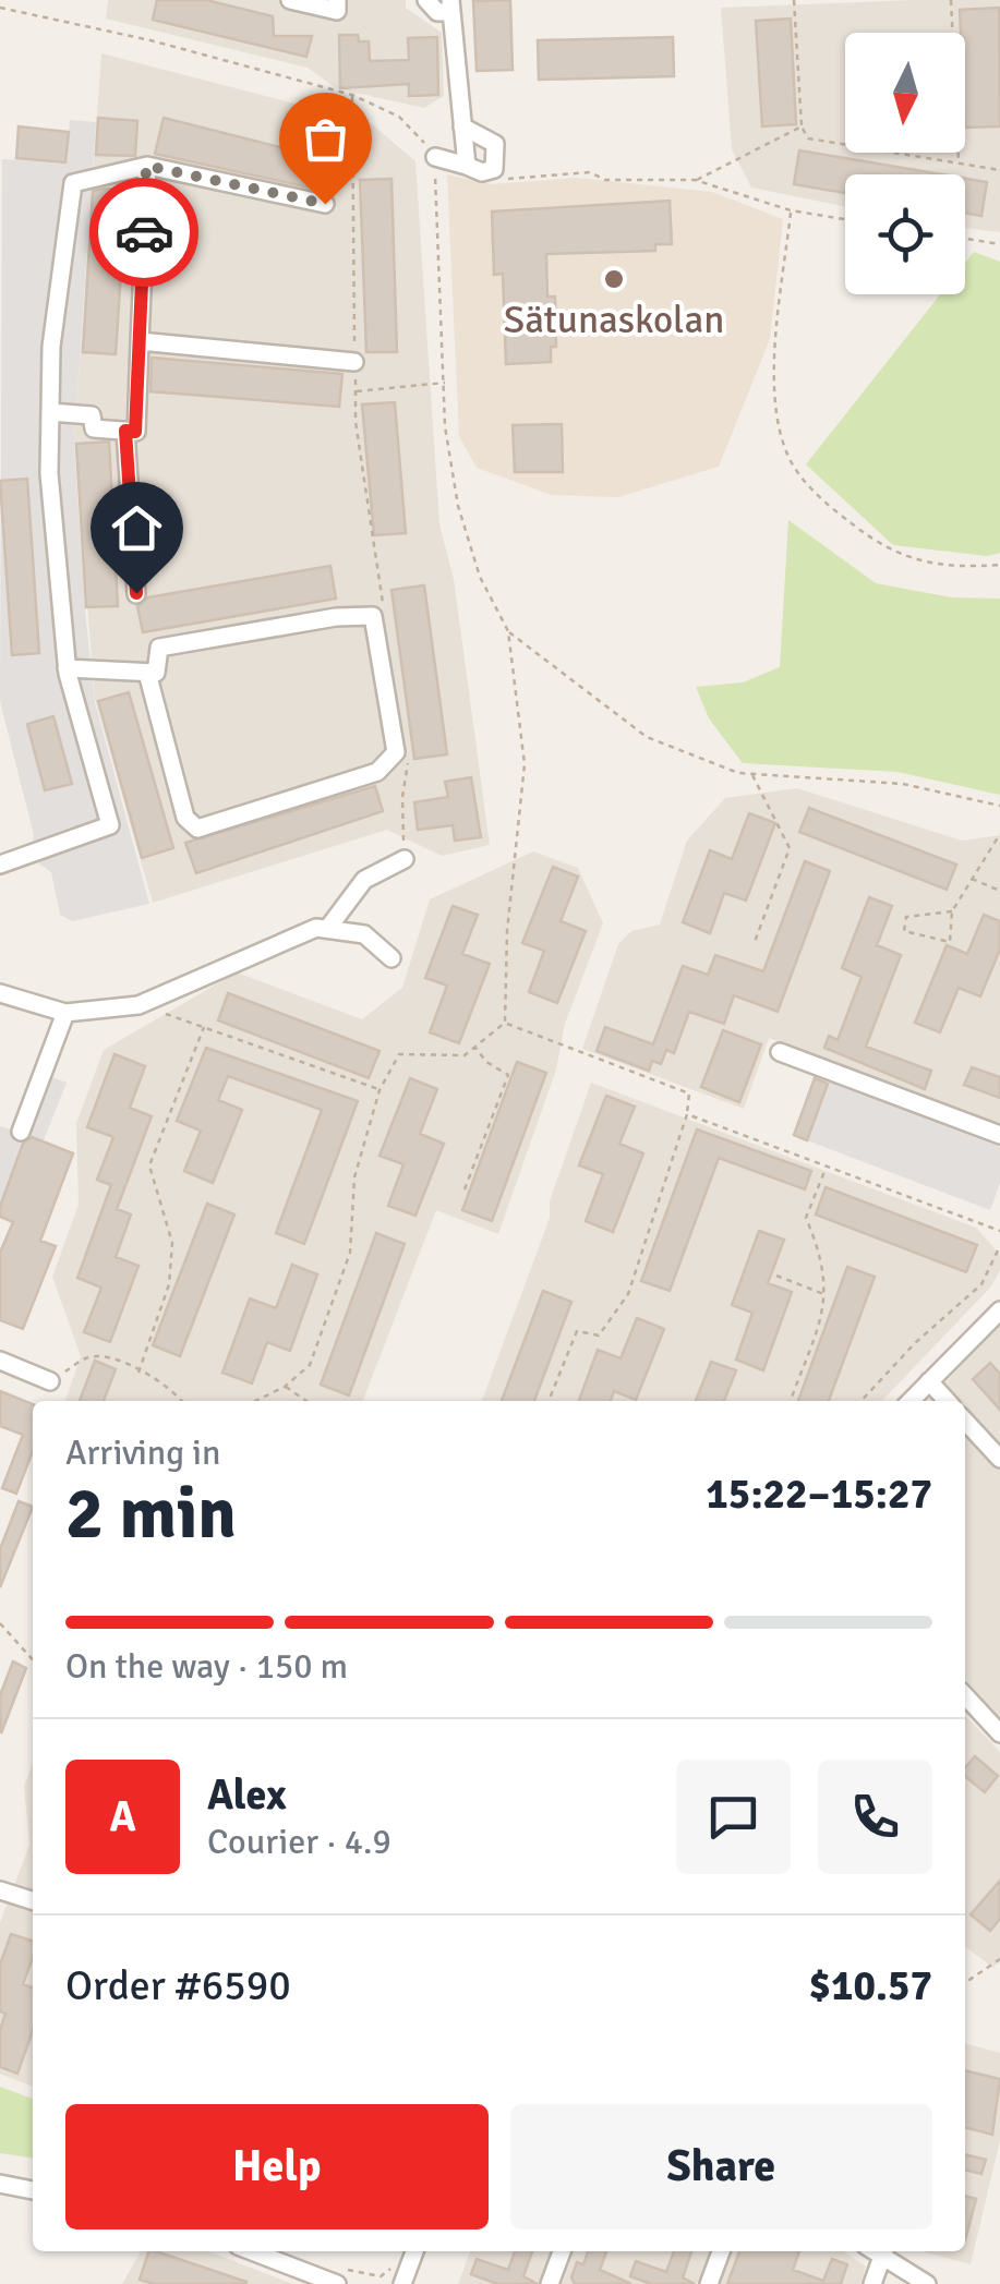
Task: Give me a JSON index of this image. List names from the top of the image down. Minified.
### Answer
{"places":["Sätunaskolan"],"north":"bottom","page":{"heading":["2 min","Arriving in","15:22–15:27"],"panel":["Alex","Courier · 4.9","Order #6590","$10.57"],"bar":"On the way · 150 m","round":"A","buttons":["Help","Share"]}}
